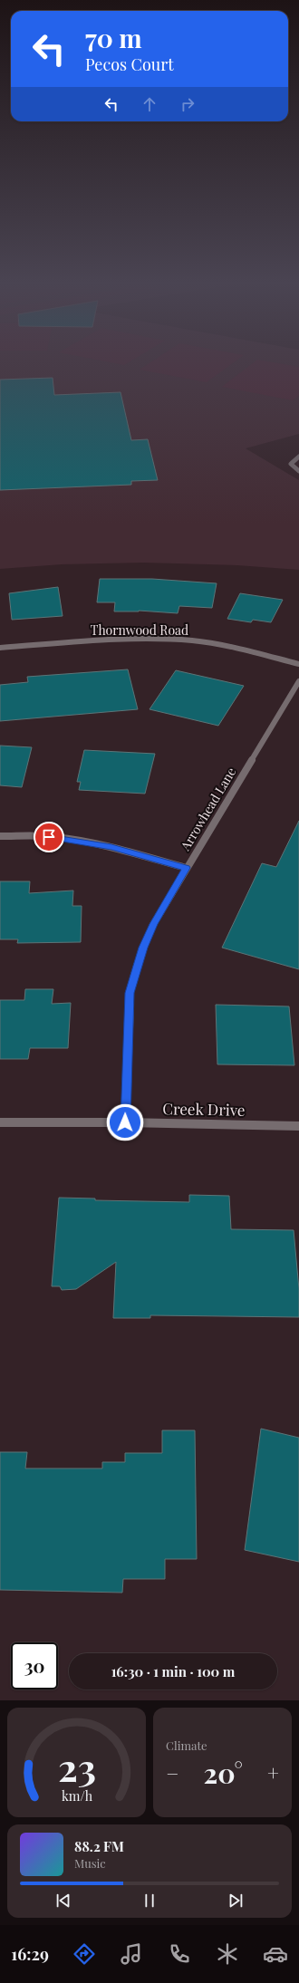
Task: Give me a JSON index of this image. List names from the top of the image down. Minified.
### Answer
{"streets":{"street":["Thornwood Road","Arrowhead Lane","Creek Drive"]},"crossings":[["Arrowhead Lane","Creek Drive"]],"page":{"turn":["70 m","Pecos Court"],"limit":"30","trip":"16:30 · 1 min · 100 m","tile":"Climate","heat":["−","20°","+"],"song":["88.2 FM","Music"],"tabs":"16:29","gauge":["23","km/h"]}}
